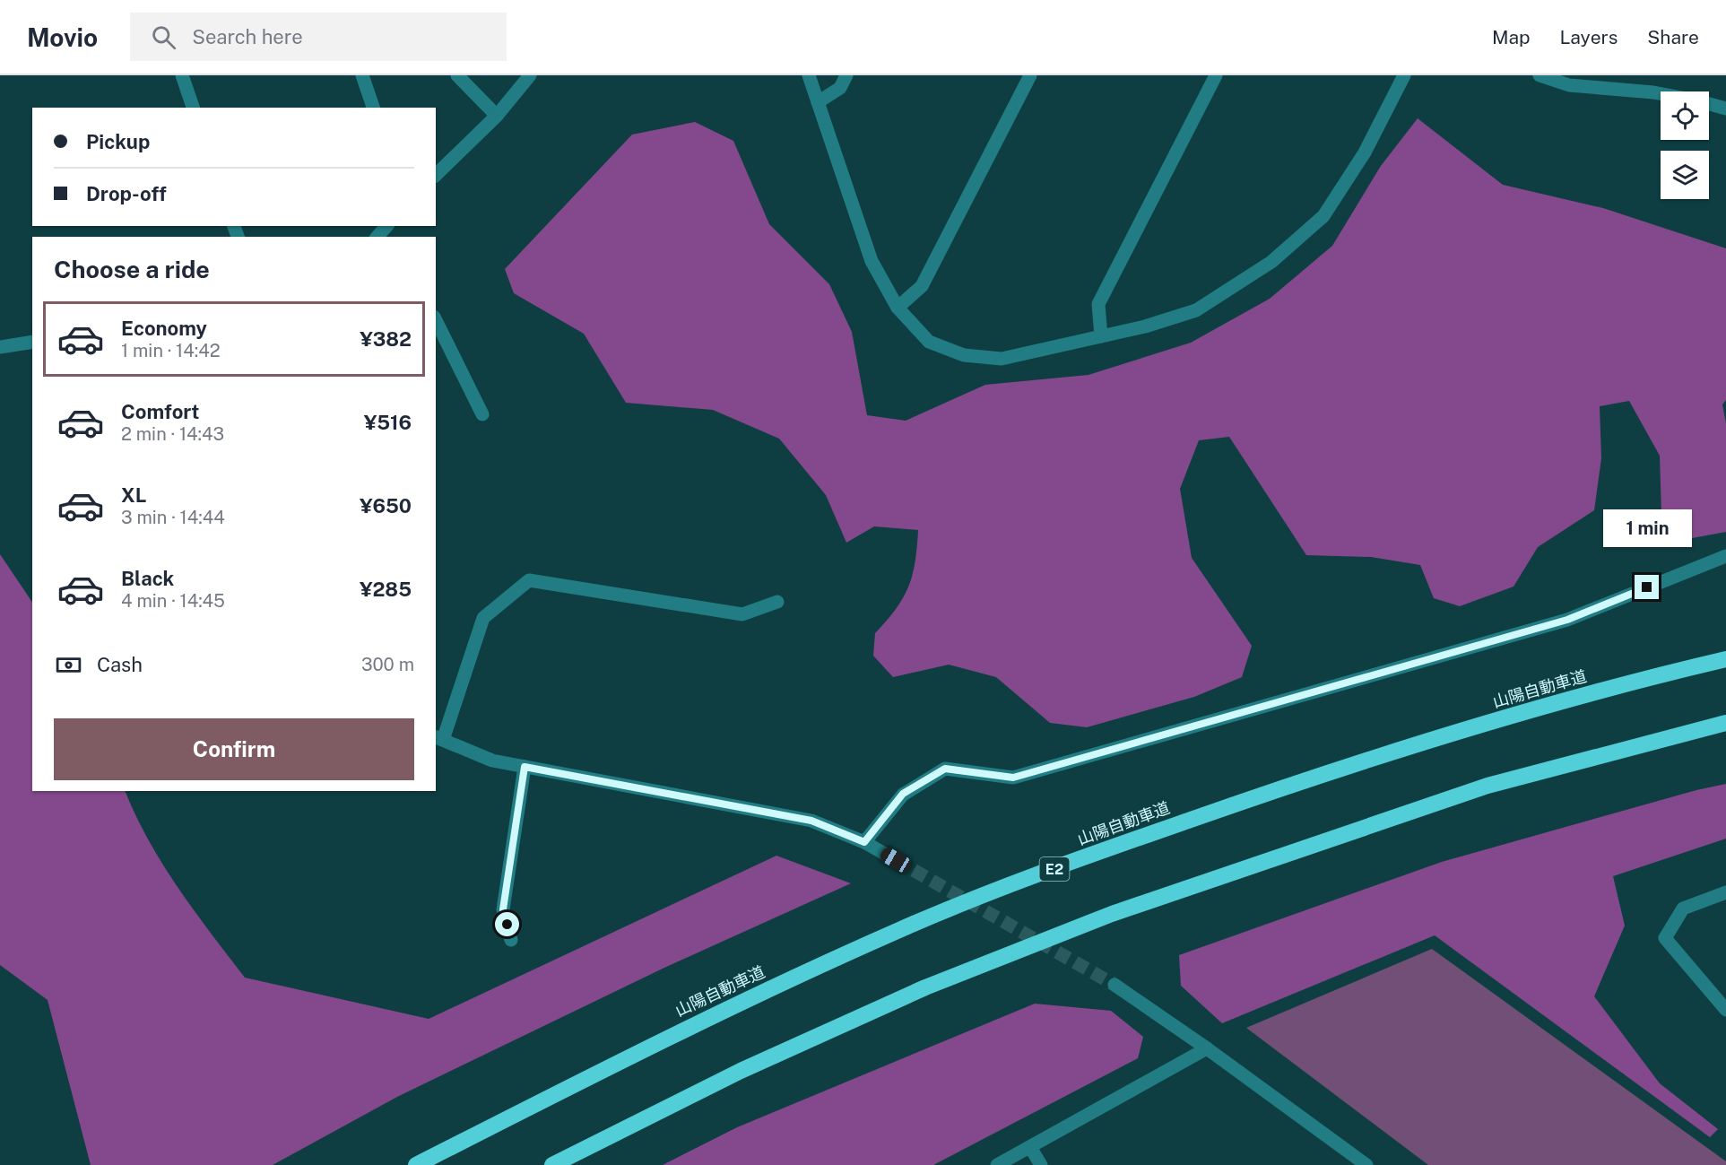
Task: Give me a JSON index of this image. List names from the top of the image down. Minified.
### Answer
{"streets":{"highway":["山陽自動車道","E2"]},"page":{"header":"Movio","search":"Search here","nav":["Map","Layers","Share"],"banner":["Pickup","Drop-off"],"heading":"Choose a ride","list":[{"name":"Economy","note":"1 min · 14:42","value":"¥382"},{"name":"Comfort","note":"2 min · 14:43","value":"¥516"},{"name":"XL","note":"3 min · 14:44","value":"¥650"},{"name":"Black","note":"4 min · 14:45","value":"¥285"}],"bubble":"1 min","pay":["Cash","300 m"],"buttons":"Confirm"}}
